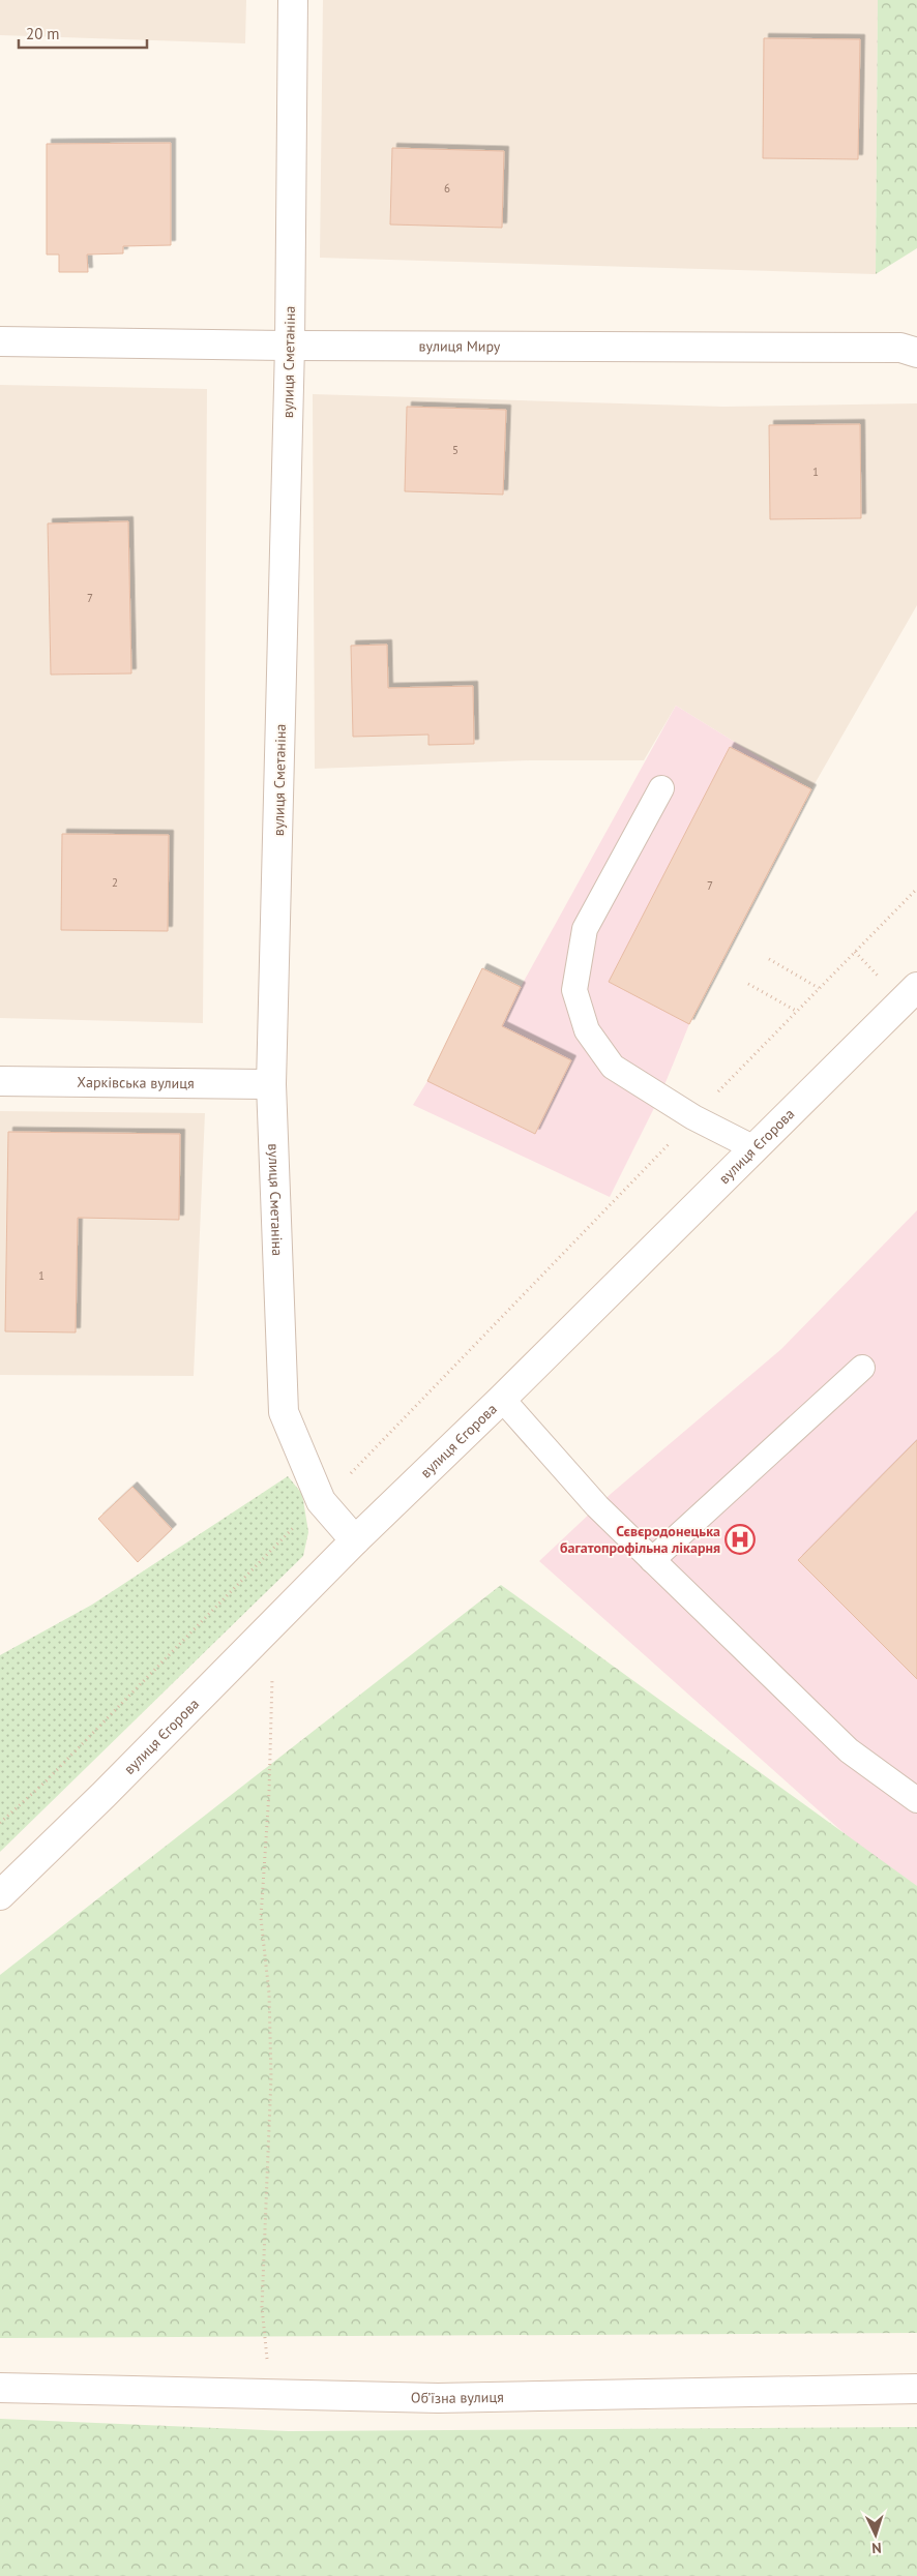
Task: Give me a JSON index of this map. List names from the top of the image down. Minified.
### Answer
{"streets":{"street":["вулиця Миру","вулиця Сметаніна","Харківська вулиця","вулиця Єгорова","Об’їзна вулиця"]},"crossings":[["вулиця Миру","вулиця Сметаніна"],["вулиця Сметаніна","Харківська вулиця"],["вулиця Сметаніна","вулиця Єгорова"]],"places":{"hospital":["Сєвєродонецька багатопрофiльна лiкарня"]},"house_numbers":["6","5","1","7","2","7","1"],"scale_bar":"20 m","north":"bottom"}
